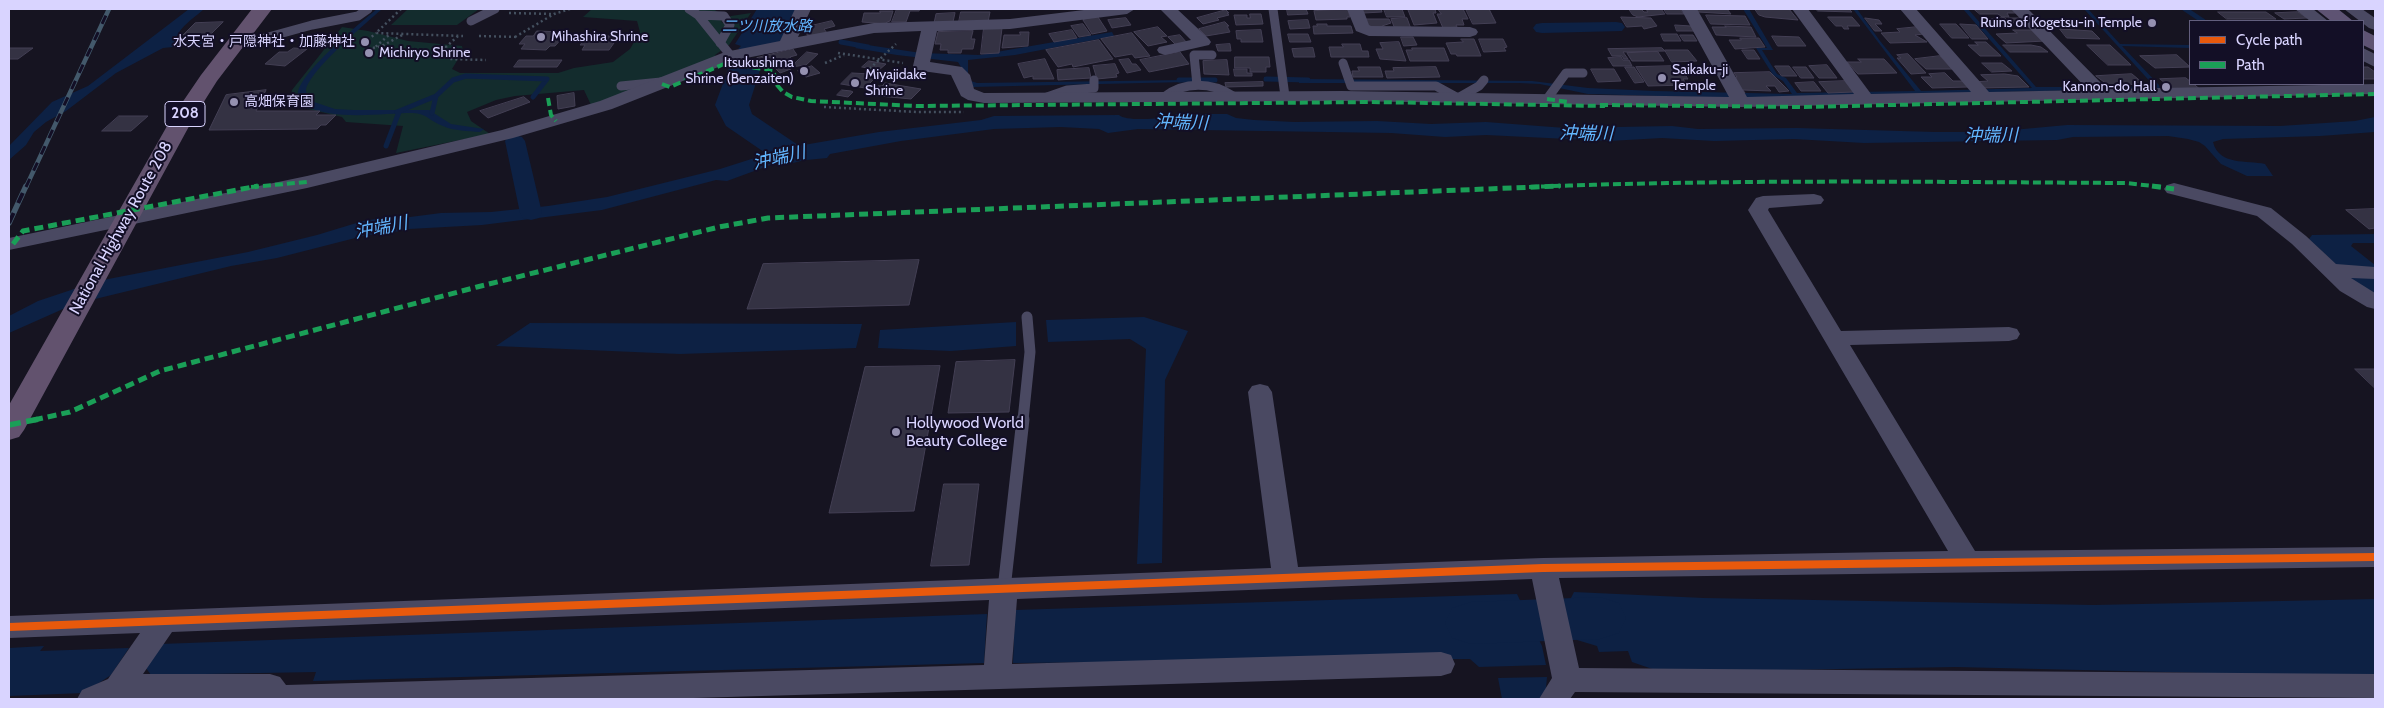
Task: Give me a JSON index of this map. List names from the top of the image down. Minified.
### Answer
{"streets":{"highway":["208","National Highway Route 208"]},"water":["二ツ川放水路","沖端川"],"places":["Ruins of Kogetsu-in Temple","Mihashira Shrine","水天宮・戸隠神社・加藤神社","Michiryo Shrine","Itsukushima Shrine (Benzaiten)","Saikaku-ji Temple","Miyajidake Shrine","Kannon-do Hall","高畑保育園","Hollywood World Beauty College"],"legend":["Cycle path","Path"]}
